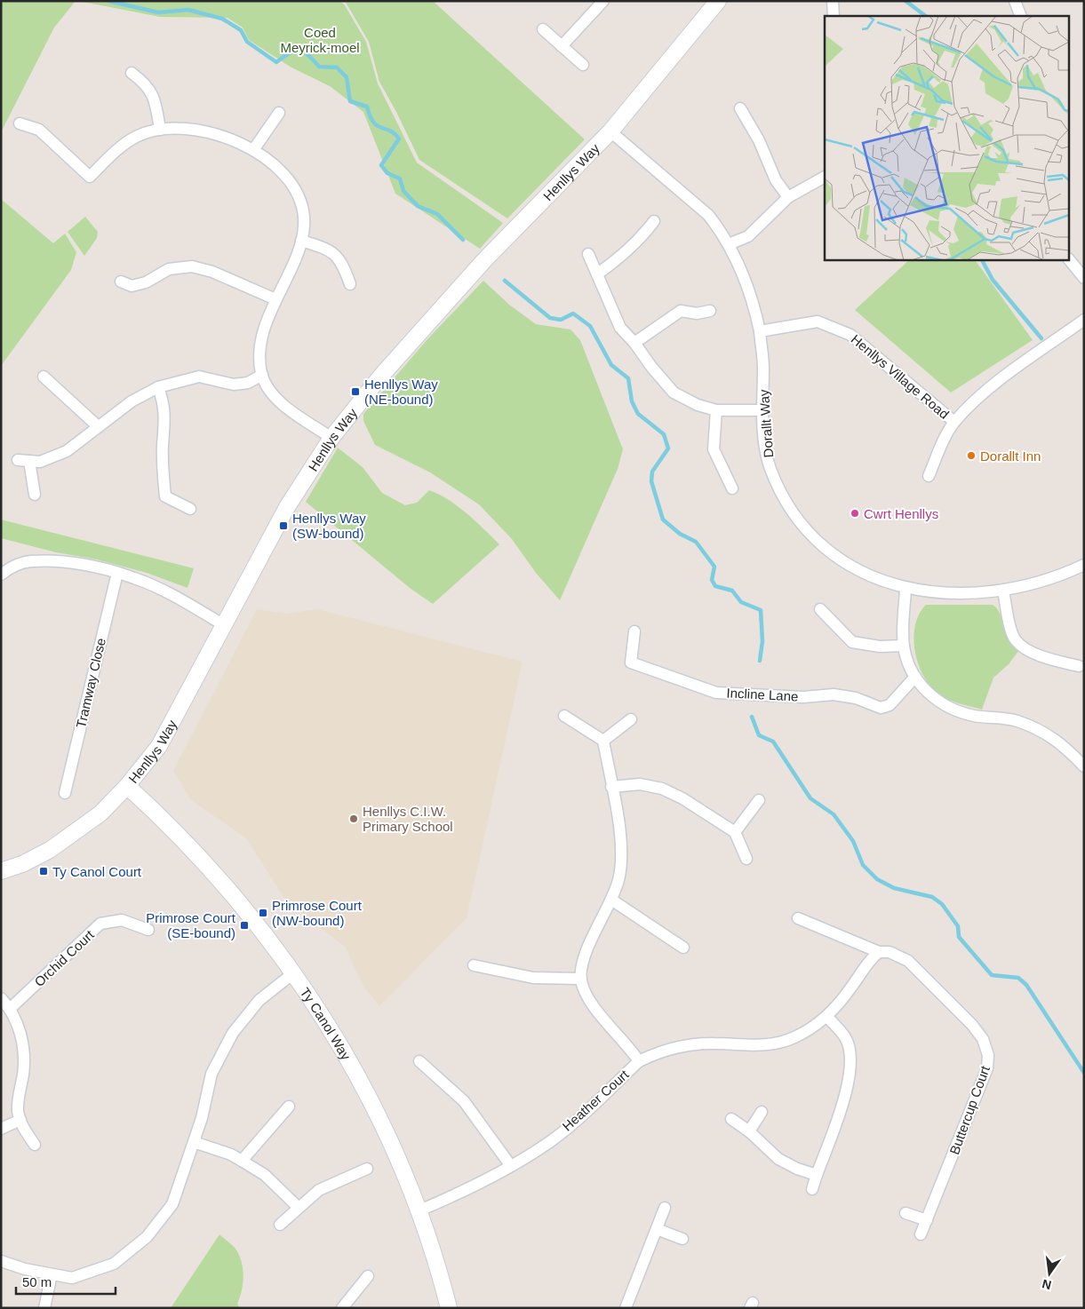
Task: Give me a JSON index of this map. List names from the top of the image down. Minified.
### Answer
{"streets":{"street":["Henllys Way","Henllys Village Road","Dorallt Way","Tramway Close","Incline Lane","Orchid Court","Ty Canol Way","Heather Court","Buttercup Court"]},"crossings":[["Henllys Way","Ty Canol Way"],["Henllys Village Road","Dorallt Way"],["Ty Canol Way","Heather Court"]],"parks":["Coed Meyrick-moel"],"places":{"transit":["Henllys Way (NE-bound)","Henllys Way (SW-bound)","Ty Canol Court","Primrose Court (NW-bound)","Primrose Court (SE-bound)"],"other":["Dorallt Inn","Cwrt Henllys","Henllys C.I.W. Primary School"]},"scale_bar":"50 m","north":"bottom"}
